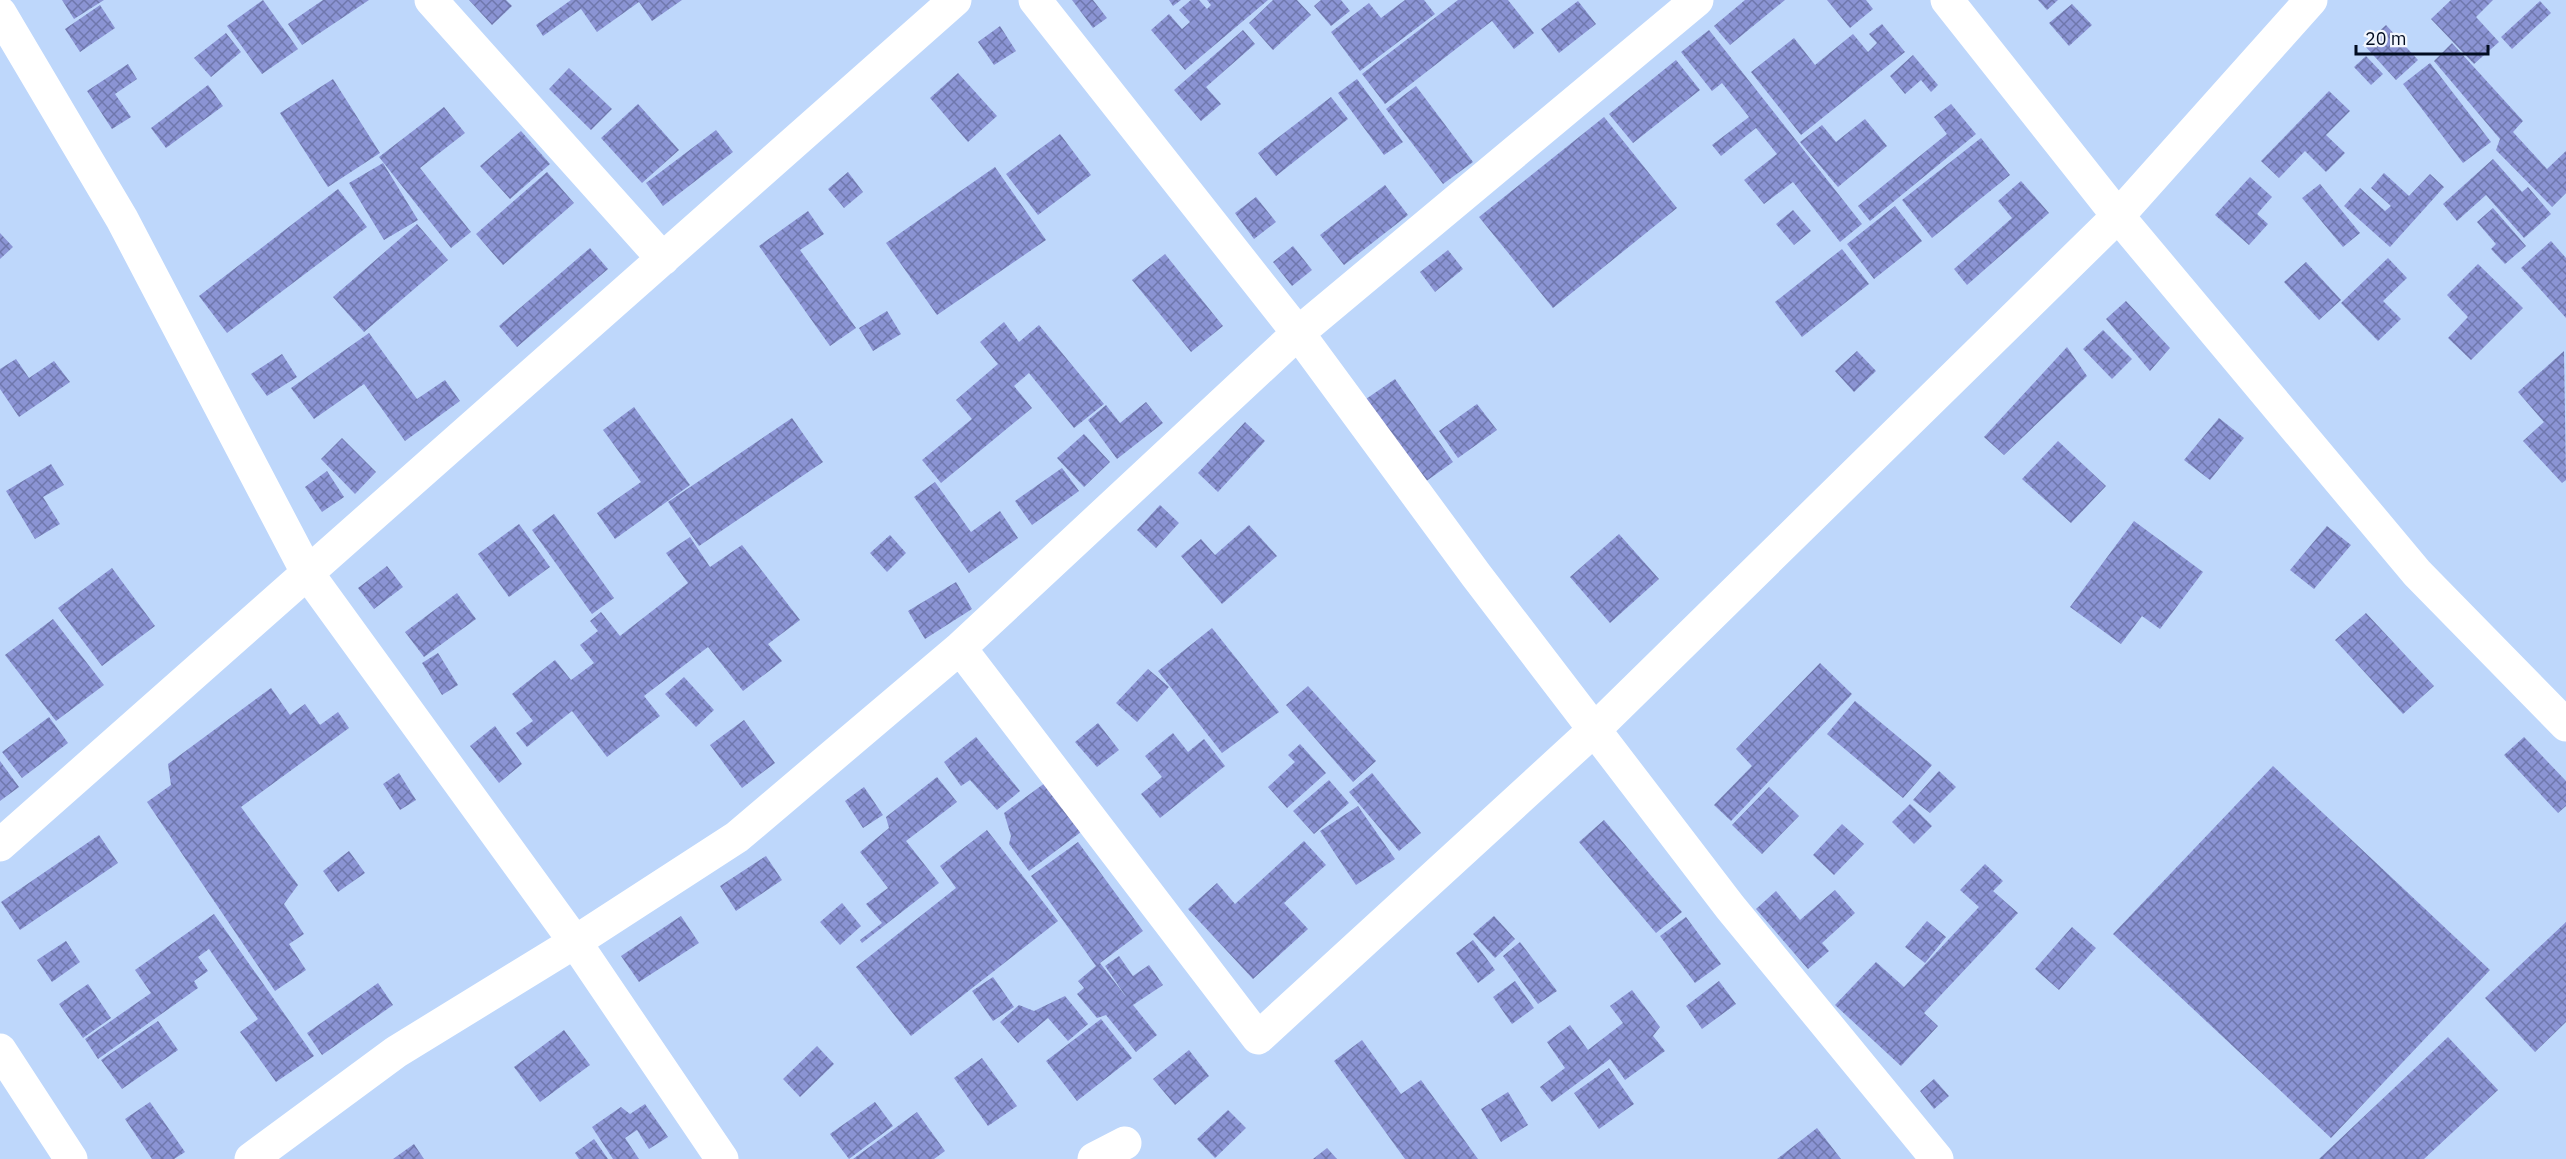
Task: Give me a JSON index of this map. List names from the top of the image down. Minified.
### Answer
{"scale_bar":"20 m"}
